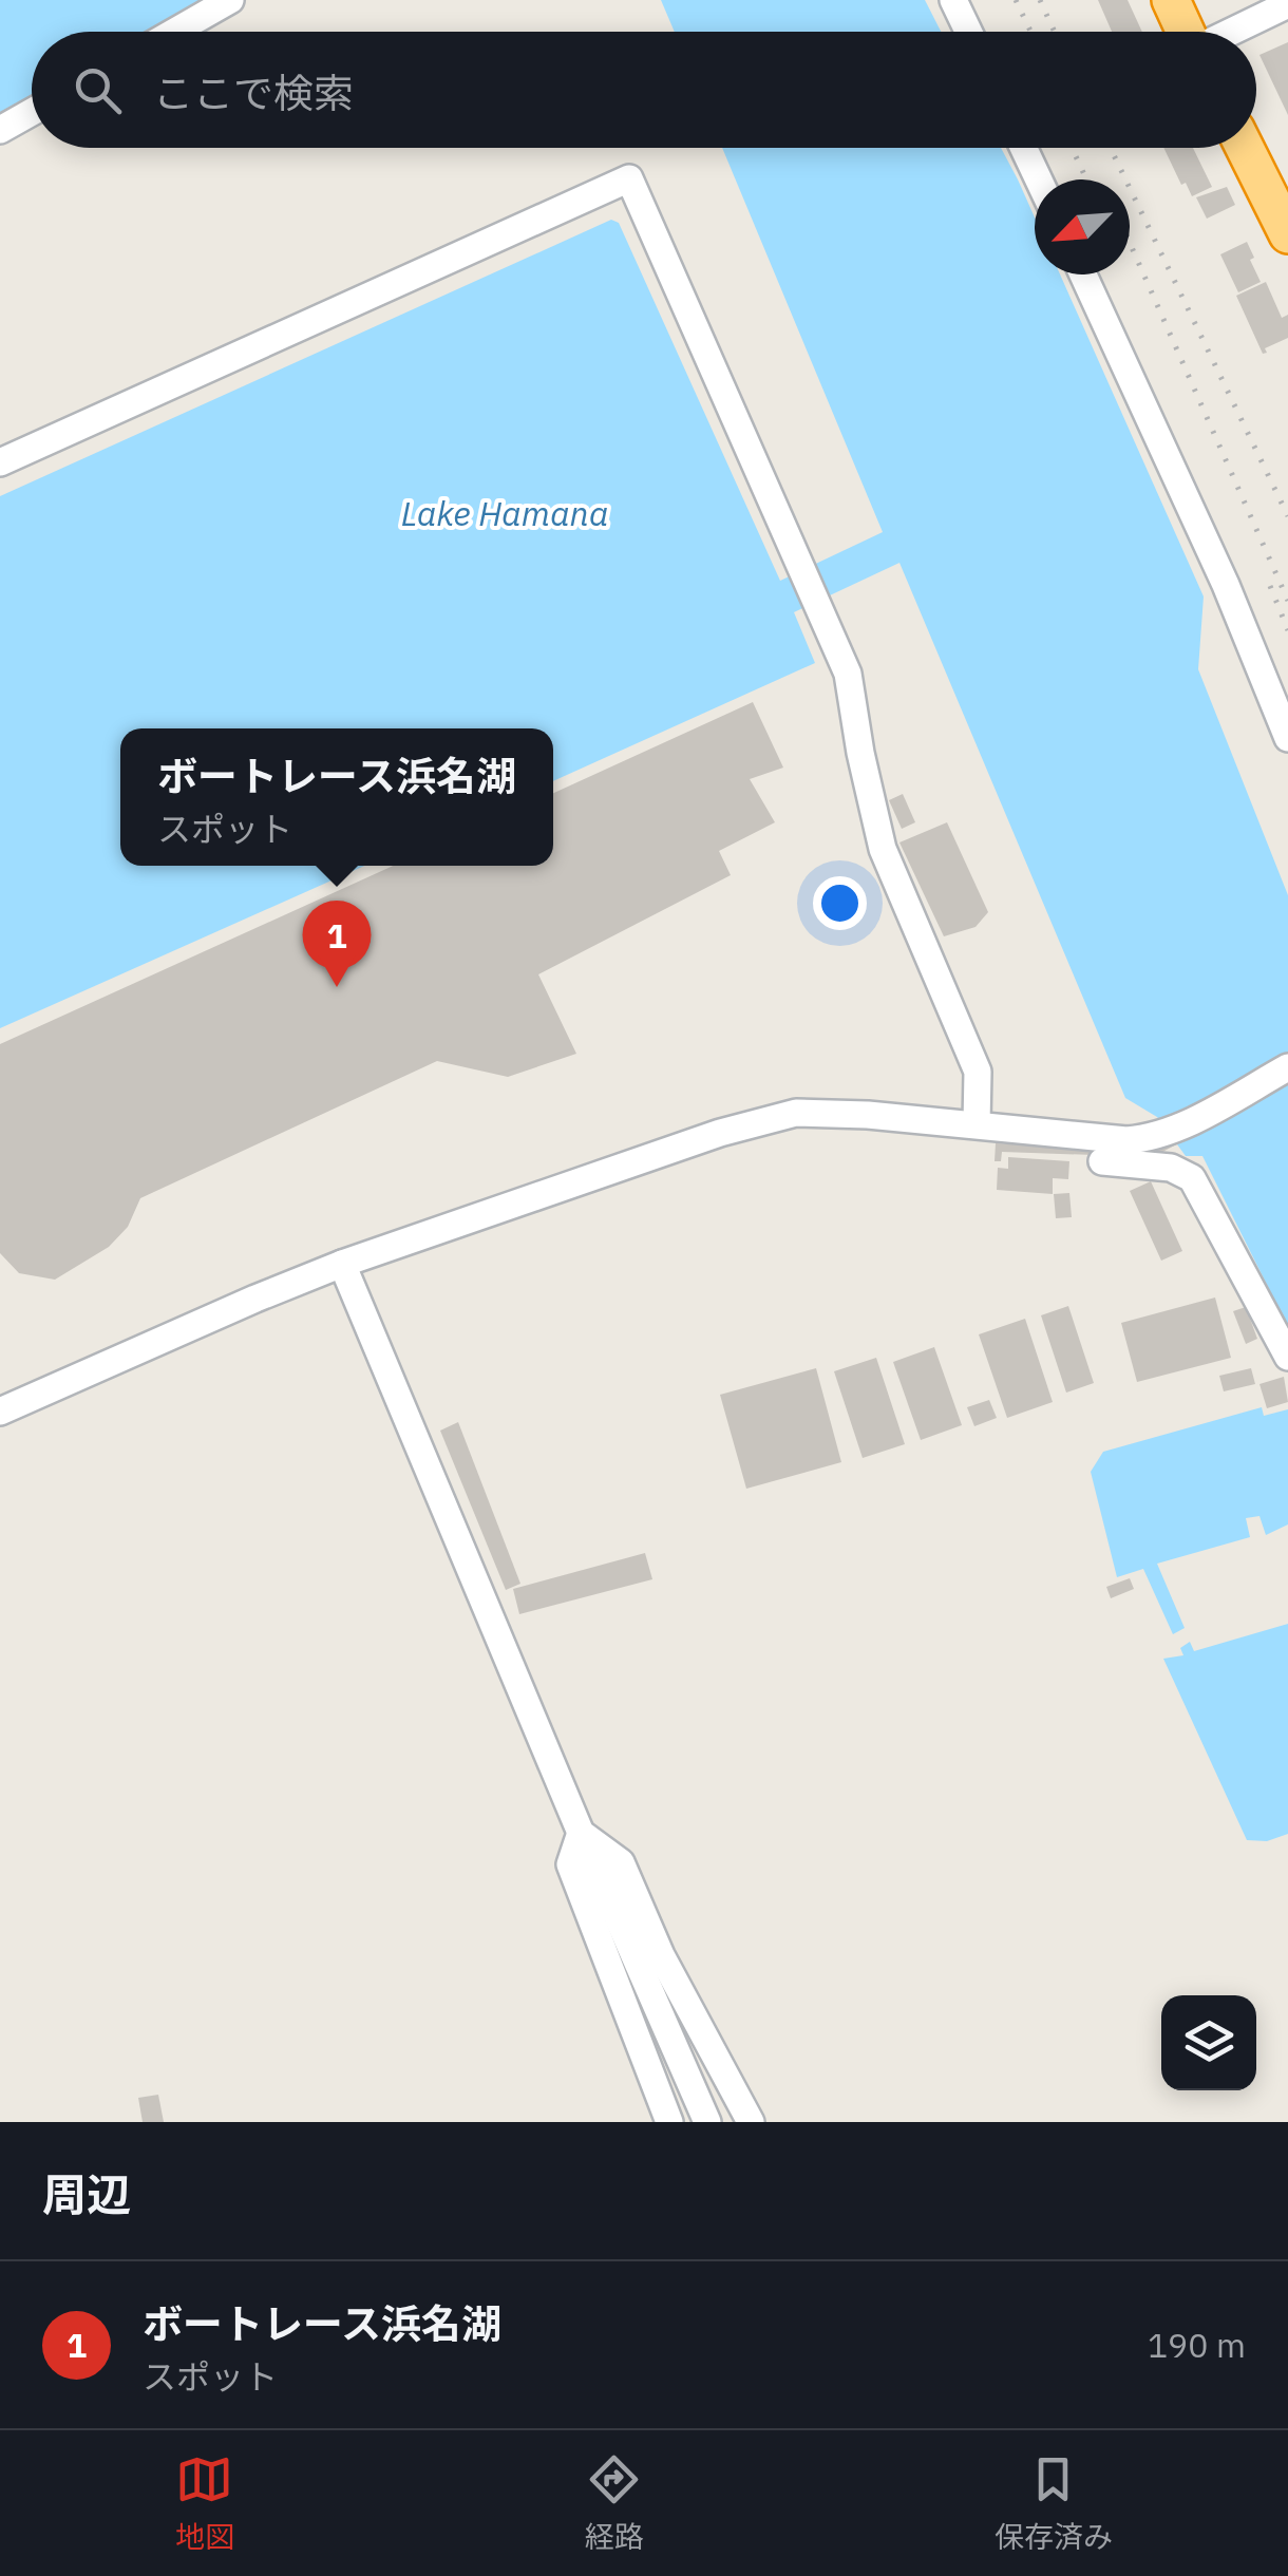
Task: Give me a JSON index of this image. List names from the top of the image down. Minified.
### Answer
{"water":["Lake Hamana"],"north":"bottom left","page":{"search":"ここで検索","popup":["ボートレース浜名湖","スポット"],"pins":"1","heading":"周辺","list":[{"mark":"1","name":"ボートレース浜名湖","note":"スポット","value":"190 m"}],"nav":["地図","経路","保存済み"]}}
